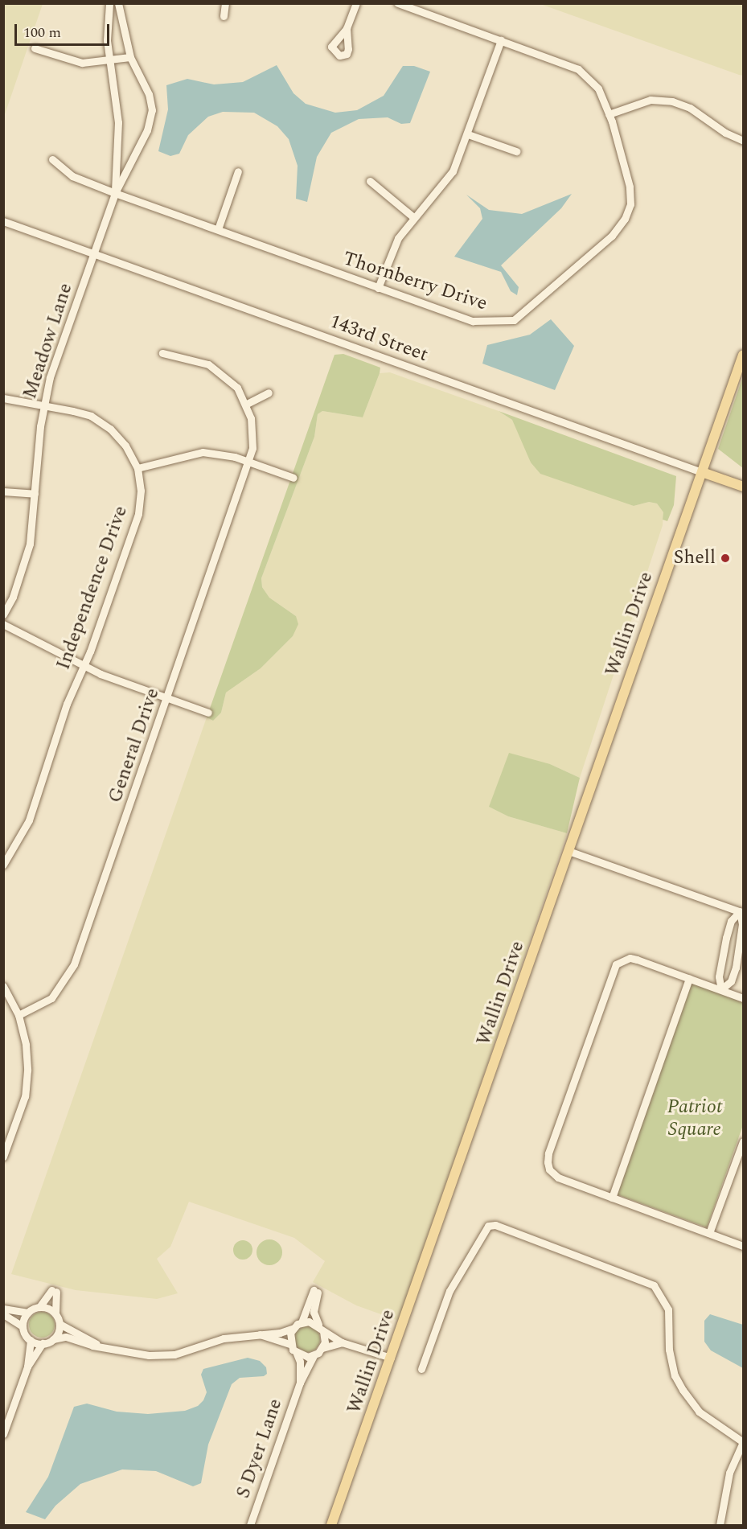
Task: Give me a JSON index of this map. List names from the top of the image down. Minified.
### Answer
{"streets":{"main road":["143rd Street","Wallin Drive"],"street":["Thornberry Drive","Meadow Lane","Independence Drive","General Drive","S Dyer Lane"]},"crossings":[["Thornberry Drive","Meadow Lane"],["143rd Street","Meadow Lane"],["143rd Street","Wallin Drive"],["Meadow Lane","Independence Drive"]],"parks":["Patriot Square"],"places":["Shell"],"scale_bar":"100 m"}
